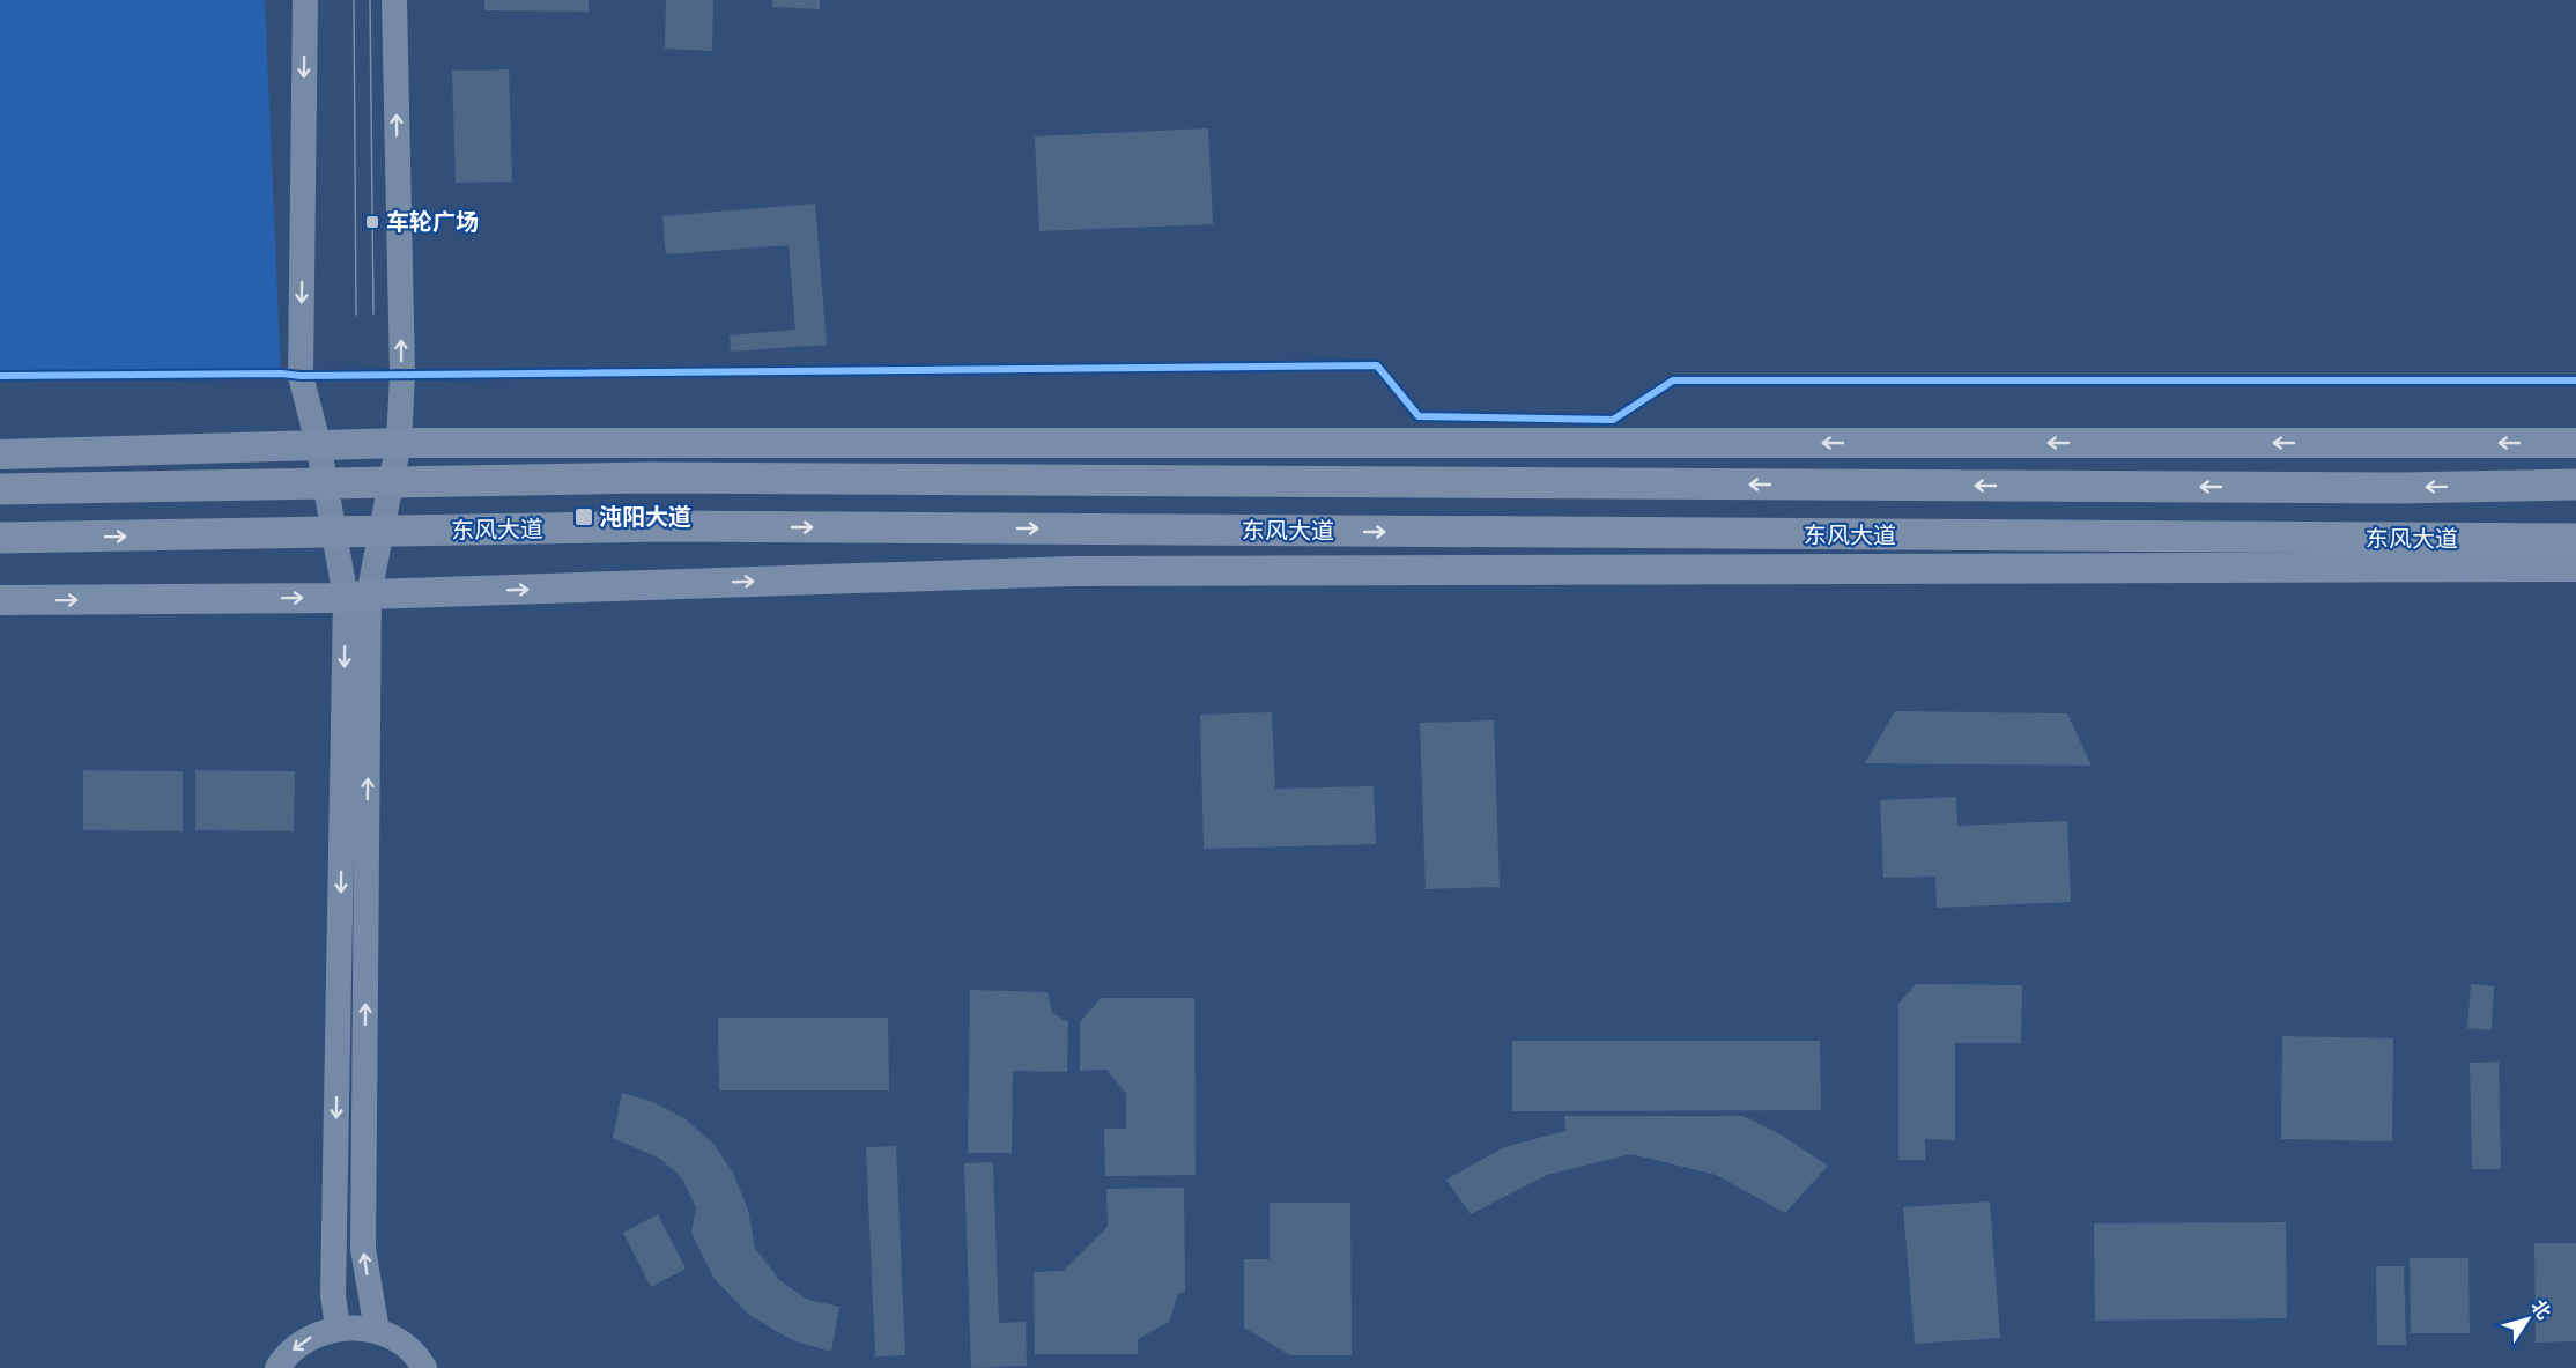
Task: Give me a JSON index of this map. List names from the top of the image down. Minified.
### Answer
{"streets":{"highway":["东风大道"]},"places":{"transit":["车轮广场","沌阳大道"]},"north":"top right"}
